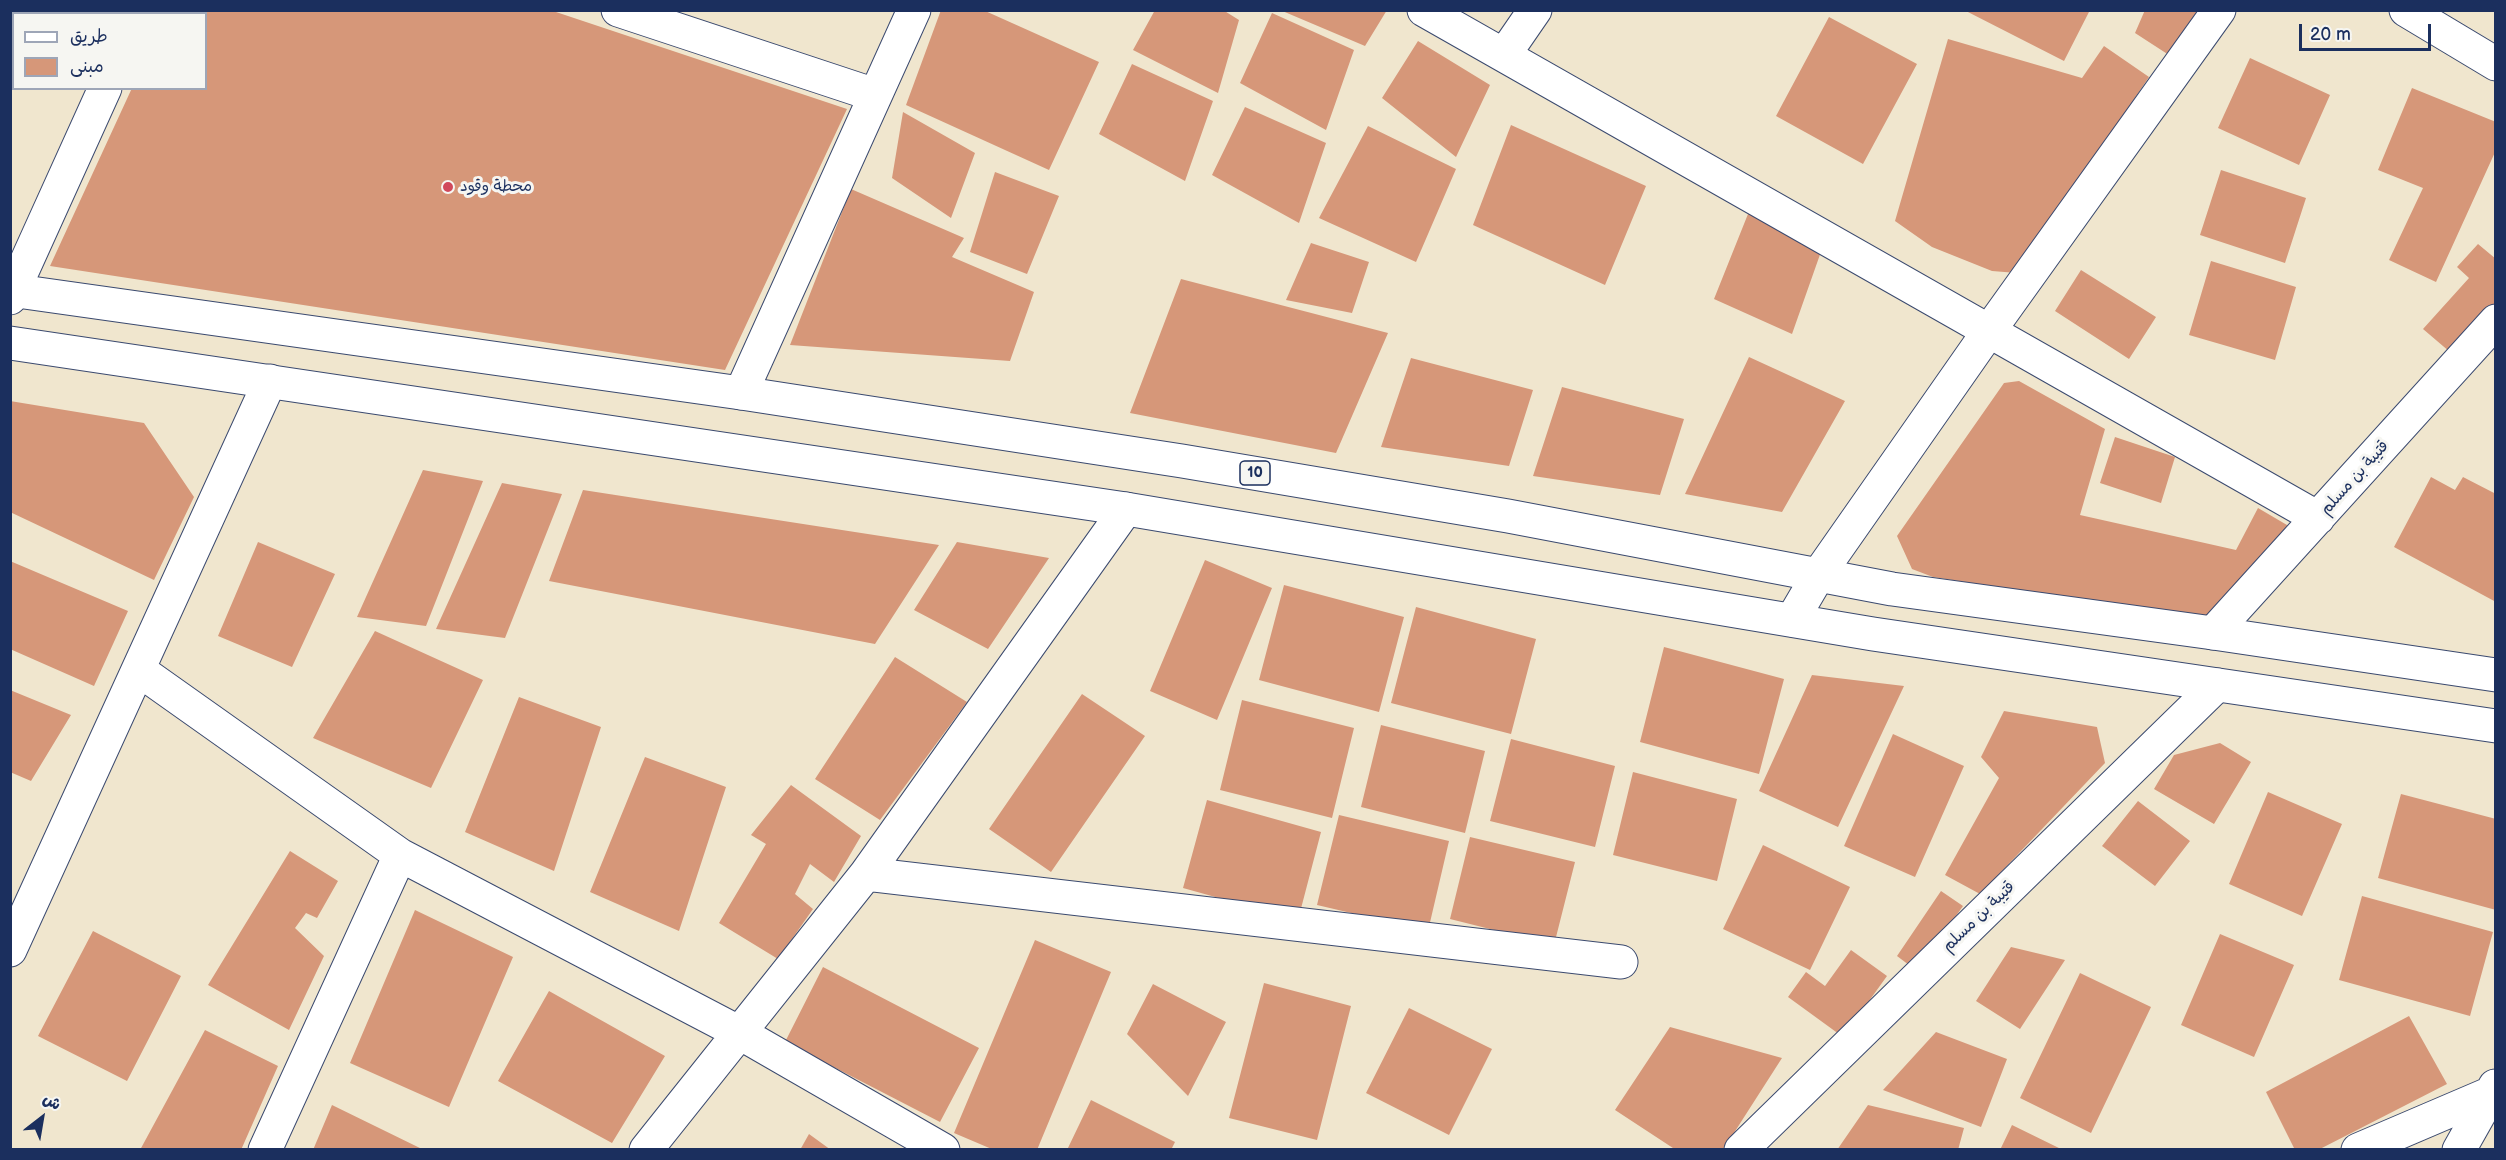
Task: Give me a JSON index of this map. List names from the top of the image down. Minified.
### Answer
{"streets":{"main road":["10","قتيبة بن مسلم"]},"crossings":[["10","قتيبة بن مسلم"]],"places":["محطة وقود"],"legend":["طريق","مبنى"],"scale_bar":"20 m","north":"top right"}
